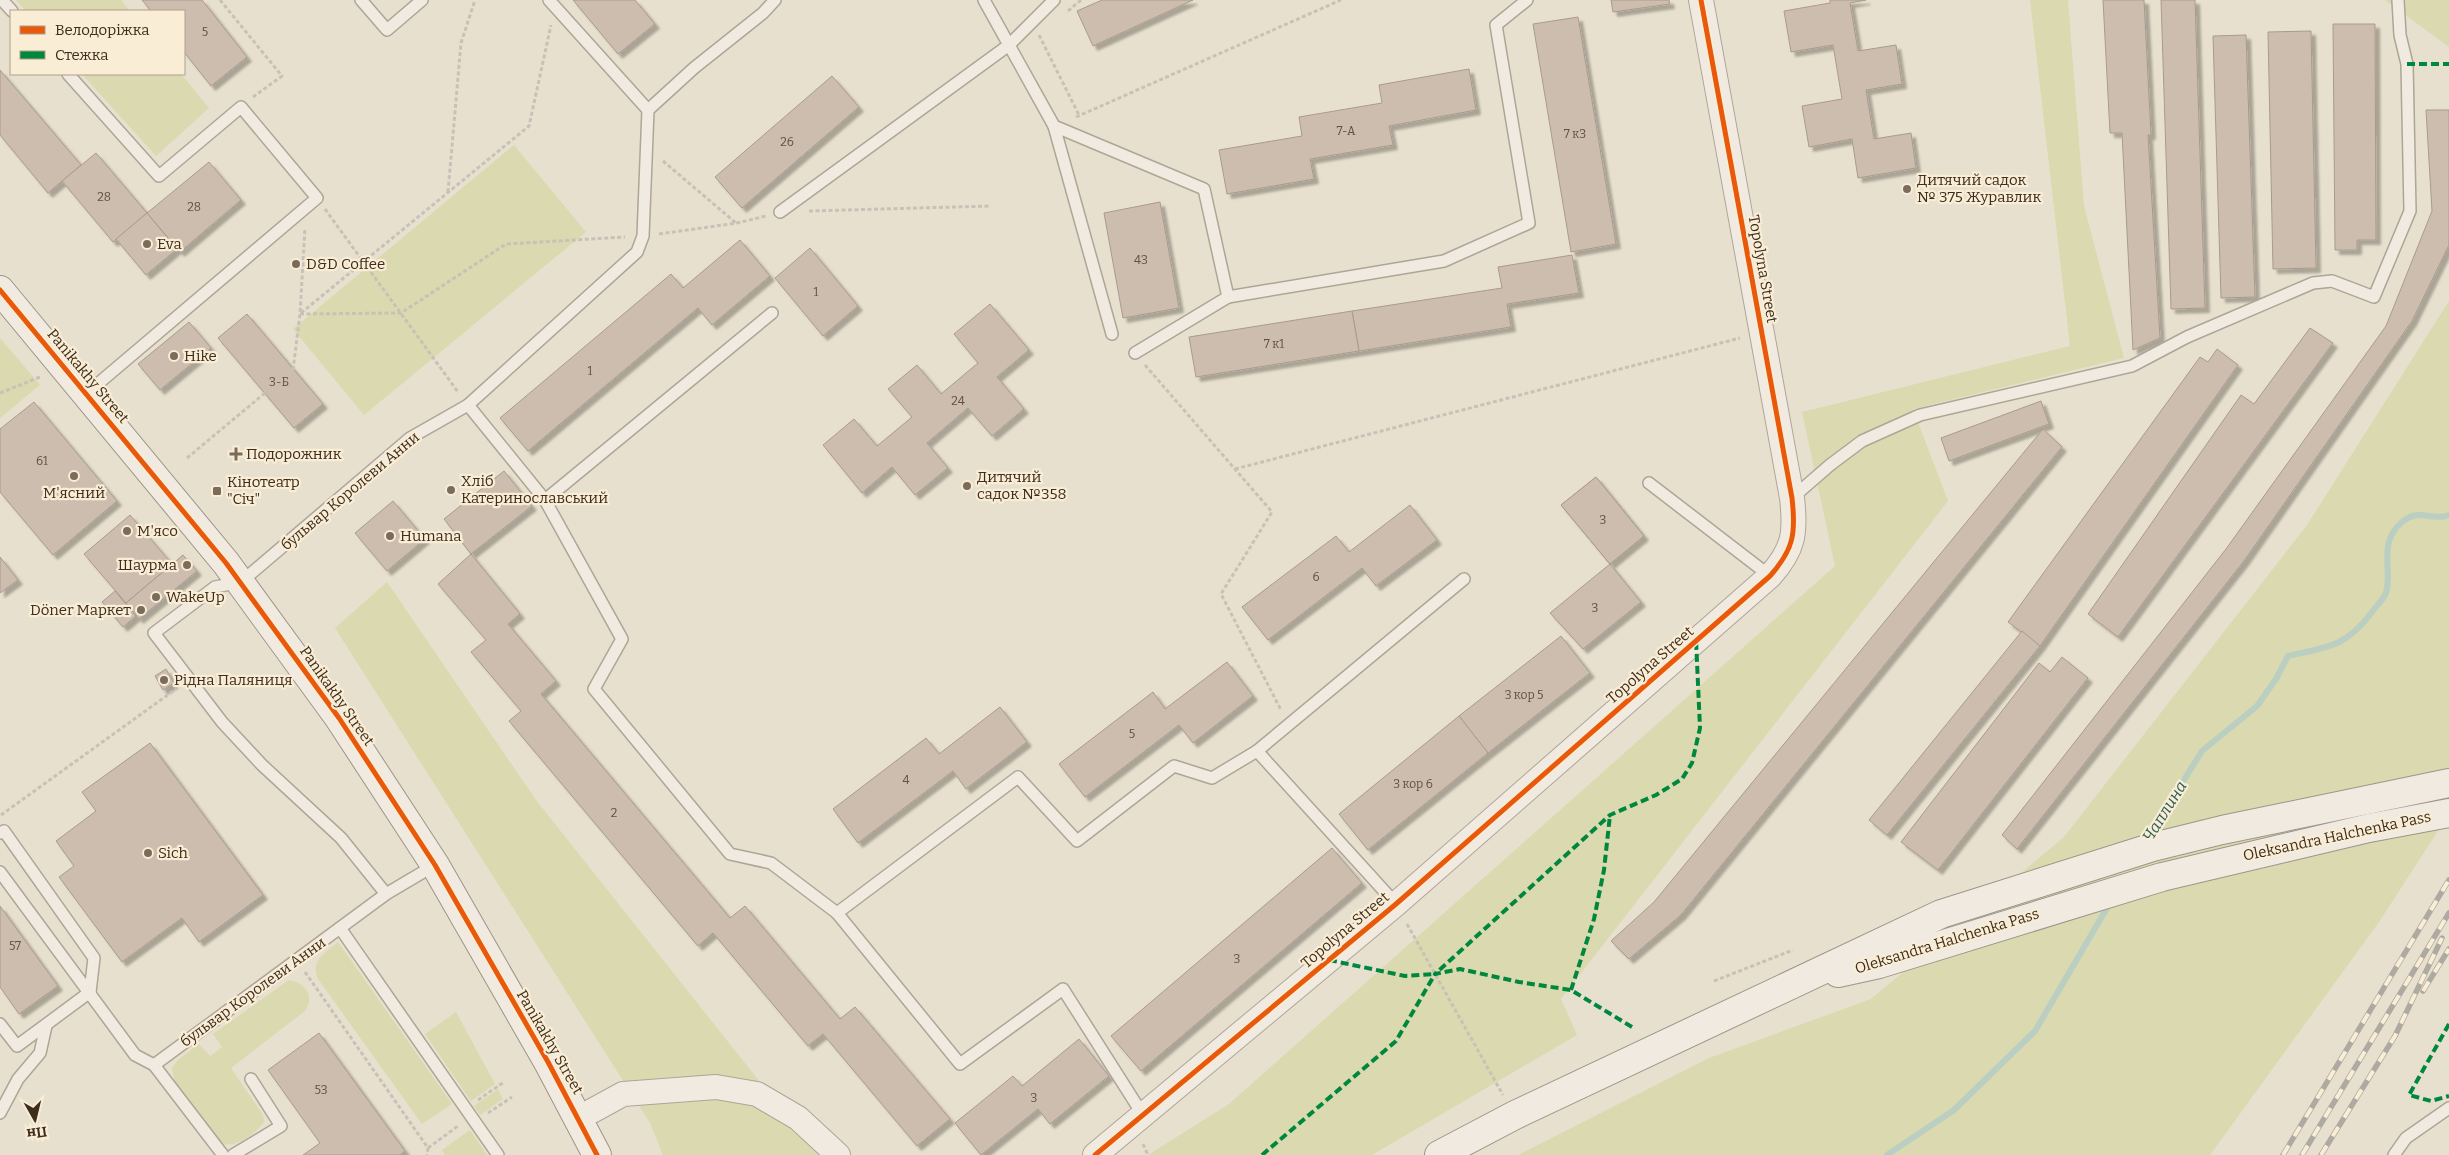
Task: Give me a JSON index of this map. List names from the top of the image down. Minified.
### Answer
{"streets":{"main road":["Panikakhy Street","Oleksandra Halchenka Pass"],"street":["Topolyna Street"],"lane":["бульвар Королеви Анни"]},"crossings":[["Panikakhy Street","бульвар Королеви Анни"]],"water":["Чаплина"],"places":{"other":["Дитячий садок № 375 Журавлик","Eva","D&D Coffee","Hike","М'ясний","Дитячий садок №358","Хліб Катеринославський","М'ясо","Humana","Шаурма","WakeUp","Döner Маркет","Рідна Паляниця","Sich"],"health":["Подорожник"],"transit":["Кінотеатр \"Січ\""]},"house_numbers":["5","7-А","7 к3","26","28","28","43","1","7 к1","1","3-Б","24","61","3","6","3","3 кор 5","5","4","3 кор 6","2","57","3","53","3"],"legend":["Велодоріжка","Стежка"],"north":"bottom"}
